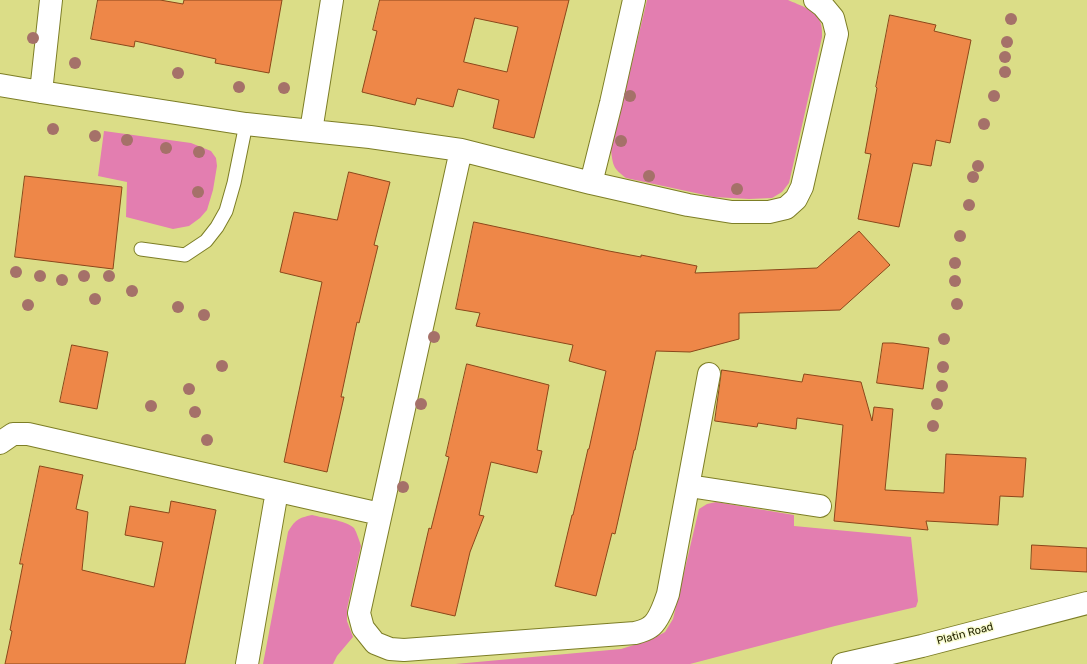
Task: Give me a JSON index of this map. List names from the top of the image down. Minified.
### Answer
{"streets":{"street":["Platin Road"]}}
